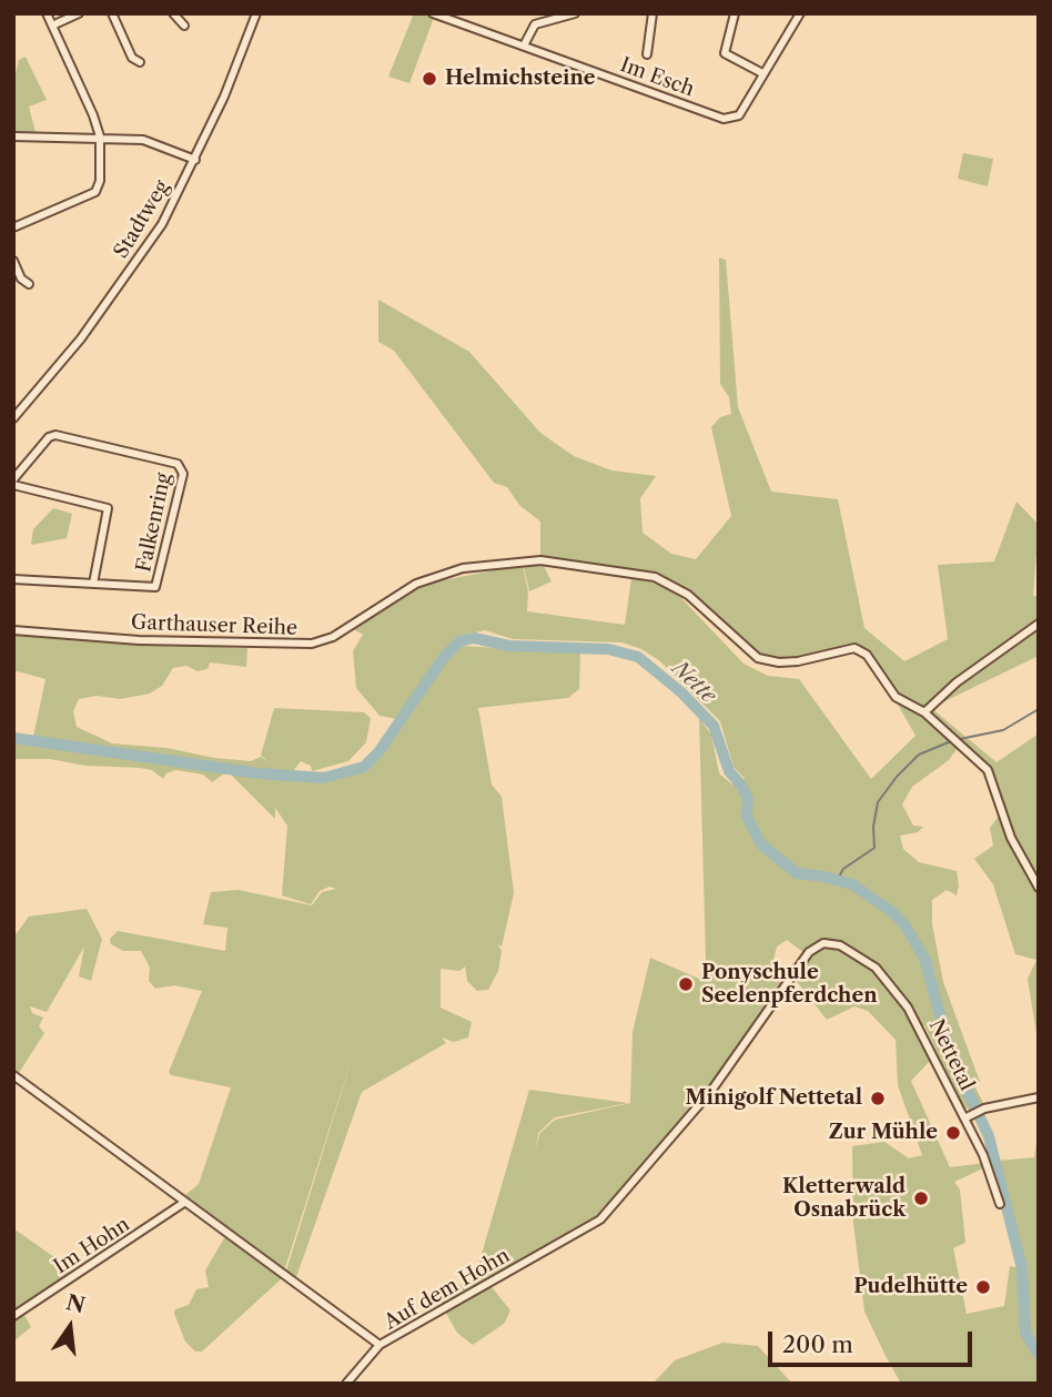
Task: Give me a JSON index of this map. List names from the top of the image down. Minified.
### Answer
{"streets":{"street":["Im Esch","Stadtweg","Falkenring","Garthauser Reihe","Nettetal","Im Hohn","Auf dem Hohn"]},"crossings":[["Nettetal","Auf dem Hohn"],["Im Hohn","Auf dem Hohn"]],"water":["Nette"],"places":["Helmichsteine","Ponyschule Seelenpferdchen","Minigolf Nettetal","Zur Mühle","Kletterwald Osnabrück","Pudelhütte"],"scale_bar":"200 m","north":"top"}
